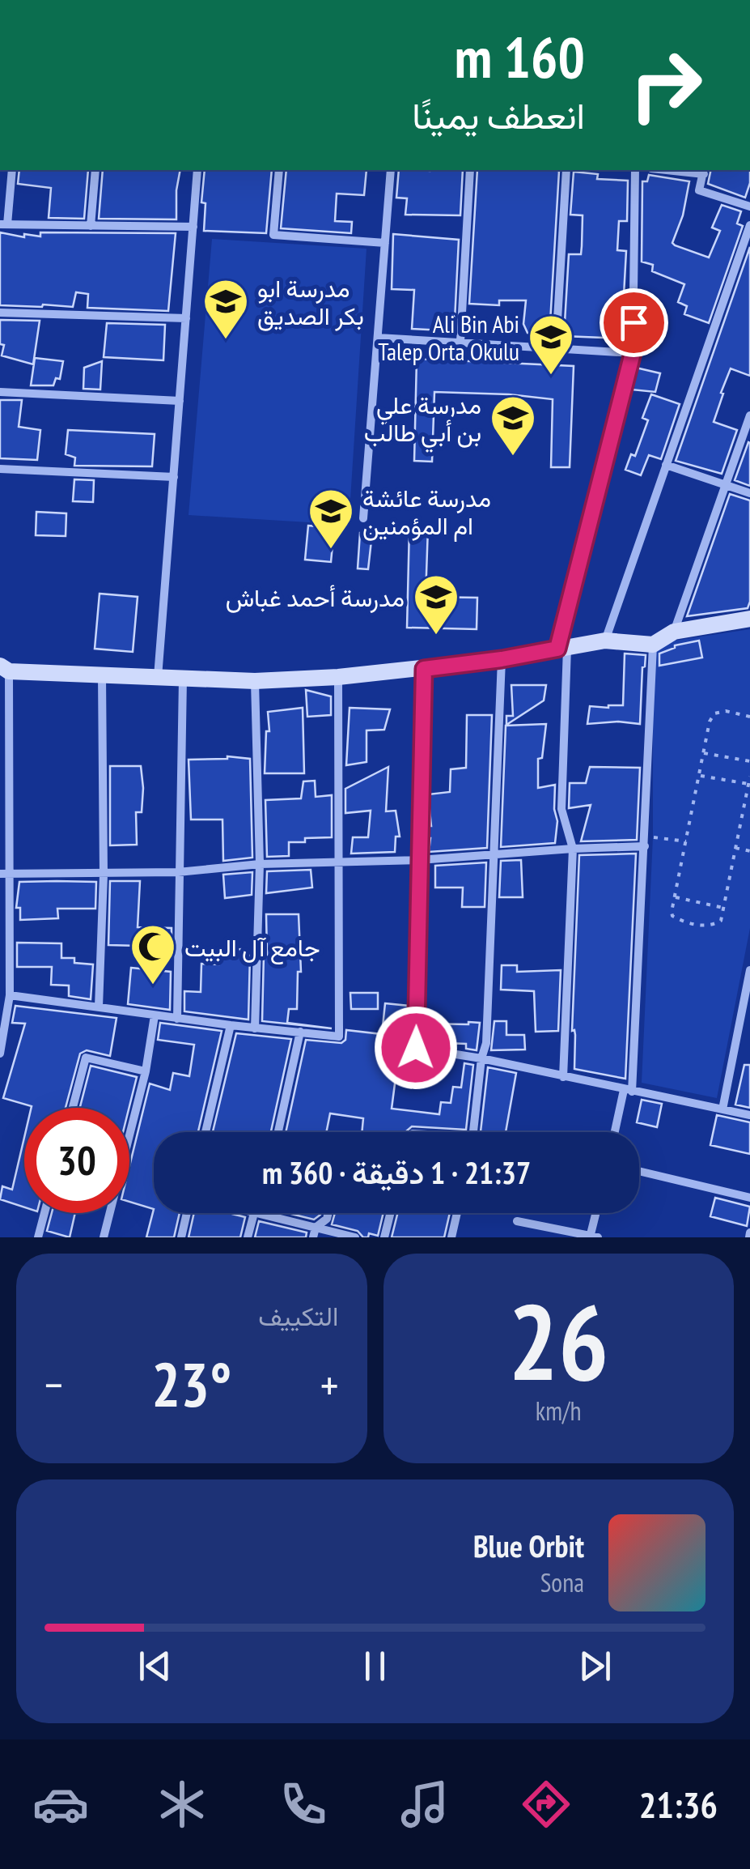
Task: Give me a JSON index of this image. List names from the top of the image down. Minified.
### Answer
{"places":{"school or university":["مدرسة ابو بكر الصديق","Ali Bin Abi Talep Orta Okulu","مدرسة علي بن أبي طالب","مدرسة عائشة ام المؤمنين","مدرسة أحمد غباش"],"mosque":["جامع آل البيت"]},"page":{"turn":["160 m","انعطف يمينًا"],"limit":"30","trip":"21:37 · 1 دقيقة · 360 m","tile":[["26","km/h"],"التكييف"],"heat":["−","23°","+"],"song":["Blue Orbit","Sona"],"tabs":"21:36"}}
